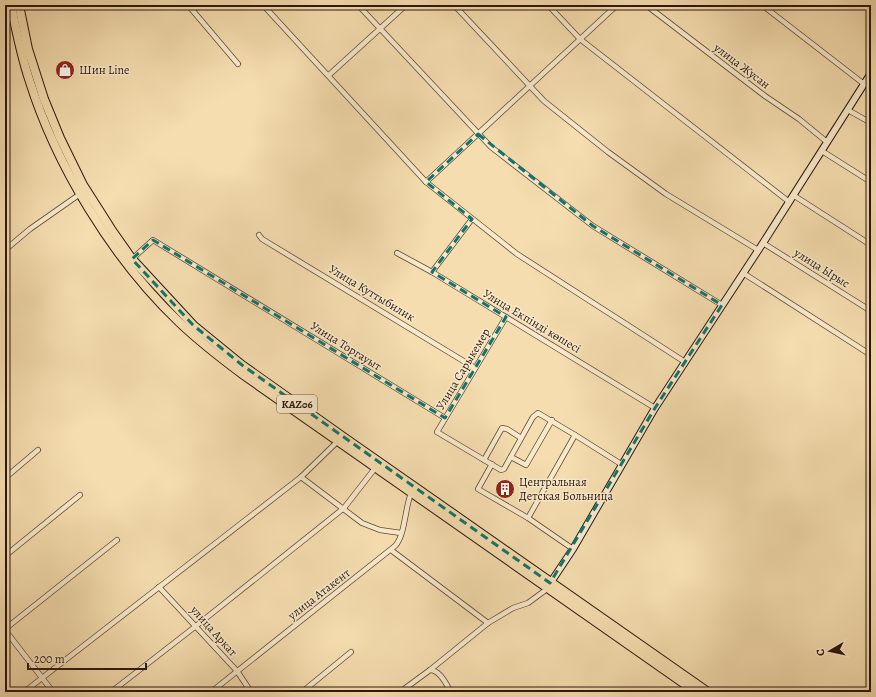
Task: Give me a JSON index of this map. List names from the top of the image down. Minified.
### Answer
{"streets":{"highway":["KАZ06"],"street":["улица Жусан","улица Ырыс","Улица Куттыбилик","Улица Екпінді көшесі","Улица Торгауыт","Улица Сарыкемер","улица Атакент","улица Аркат"]},"crossings":[["Улица Куттыбилик","Улица Сарыкемер"],["Улица Екпінді көшесі","Улица Сарыкемер"],["Улица Торгауыт","Улица Сарыкемер"],["Улица Торгауыт","KАZ06"],["KАZ06","улица Атакент"],["улица Атакент","улица Аркат"]],"places":{"shop":["Шин Line"],"building":["Центральная Детская Больница"]},"scale_bar":"200 m","north":"left"}
